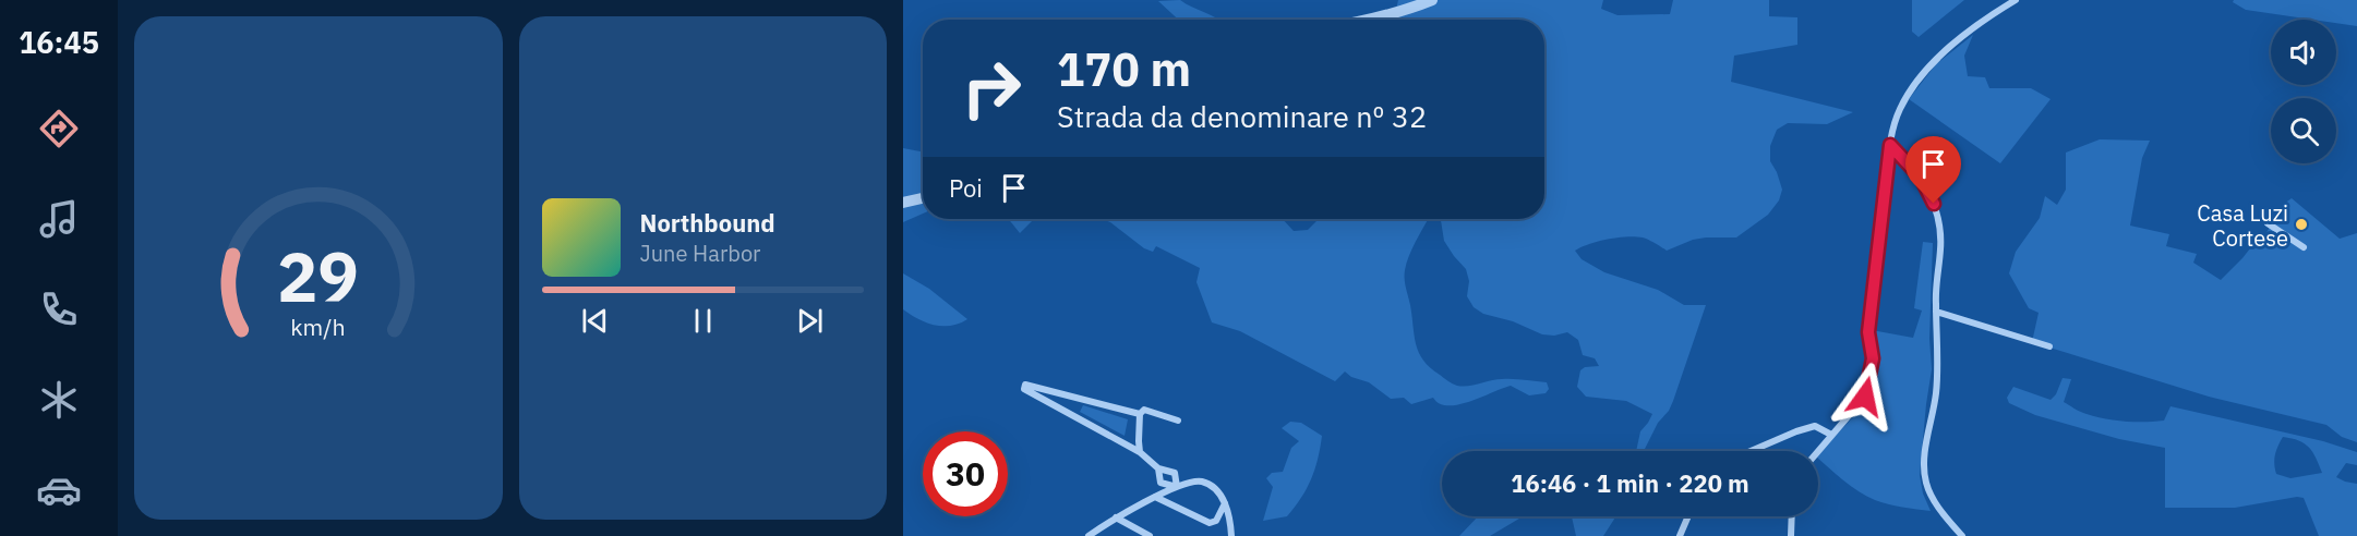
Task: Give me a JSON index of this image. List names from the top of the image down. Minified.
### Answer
{"places":["Casa Luzi Cortese"],"page":{"tabs":"16:45","turn":["170 m","Strada da denominare nº 32"],"then":"Poi","song":["Northbound","June Harbor"],"limit":"30","trip":"16:46 · 1 min · 220 m","gauge":["29","km/h"]}}
